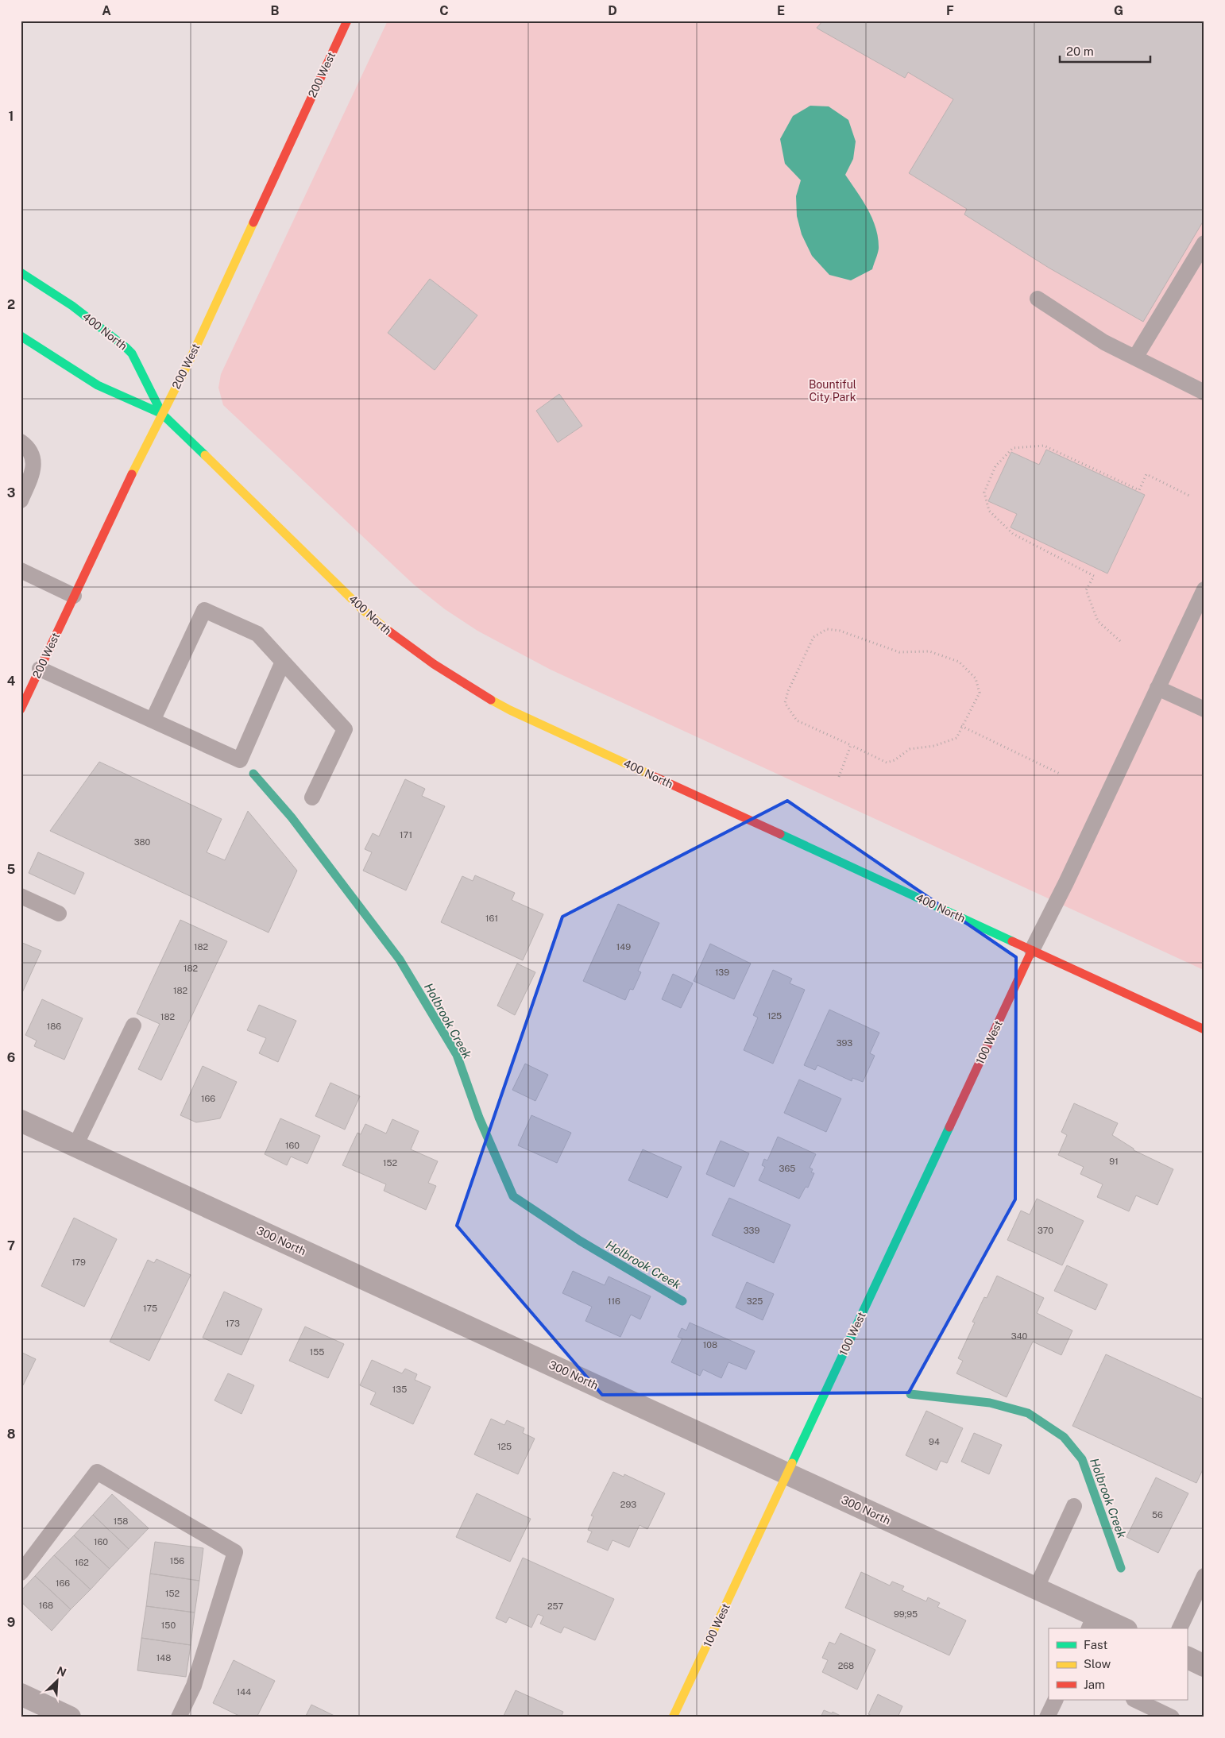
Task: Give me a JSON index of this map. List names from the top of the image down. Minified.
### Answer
{"streets":{"main road":["200 West","400 North","100 West"],"street":["300 North"]},"crossings":[["200 West","400 North"],["400 North","100 West"],["100 West","300 North"]],"water":["Holbrook Creek"],"parks":["Bountiful City Park"],"house_numbers":["171","380","161","182","149","182","139","182","125","182","186","393","166","160","91","152","365","339","370","179","116","325","175","173","340","108","155","135","94","125","293","56","158","160","156","162","166","152","168","257","99;95","150","148","268","144"],"legend":["Fast","Slow","Jam"],"scale_bar":"20 m","north":"top right","grid":{"columns":["A","B","C","D","E","F","G"],"rows":["1","2","3","4","5","6","7","8","9"]}}
